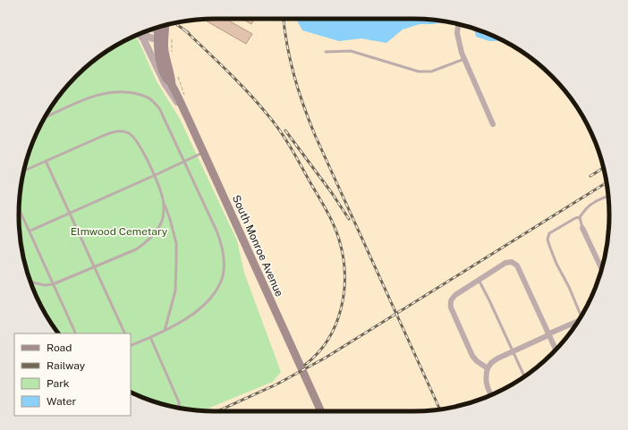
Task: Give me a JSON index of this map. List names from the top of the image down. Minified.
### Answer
{"streets":{"main road":["South Monroe Avenue"]},"parks":["Elmwood Cemetary"],"legend":["Road","Railway","Park","Water"]}
